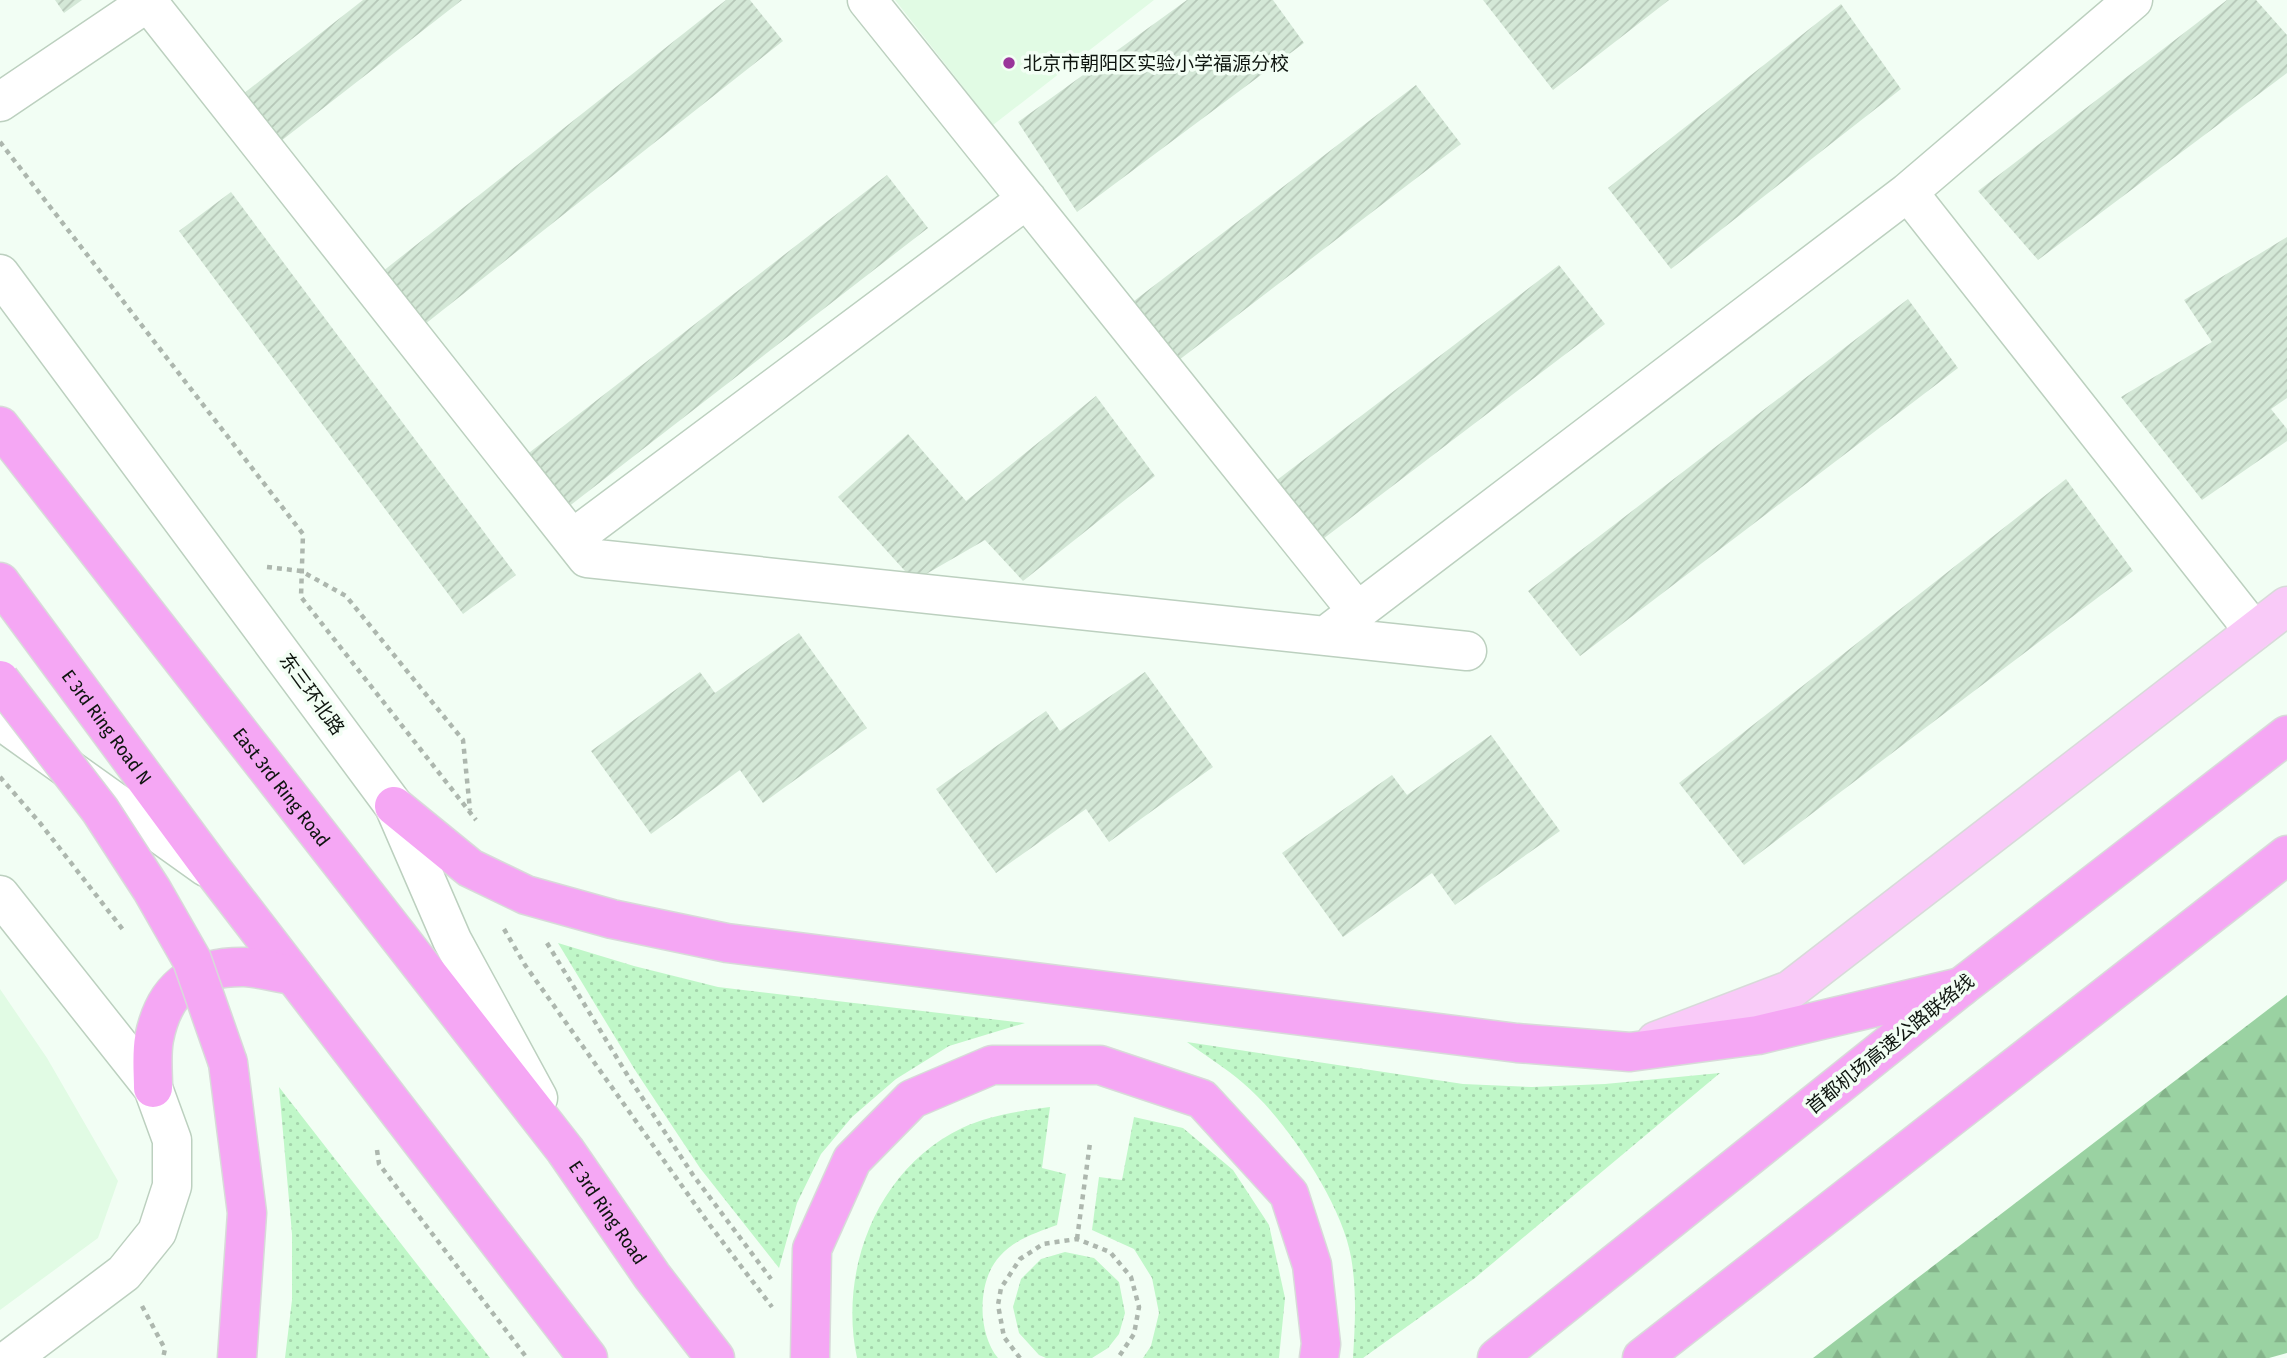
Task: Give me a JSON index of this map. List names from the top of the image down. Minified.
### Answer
{"streets":{"highway":["E 3rd Ring Road N","East 3rd Ring Road","首都机场高速公路联络线","E 3rd Ring Road"],"street":["东三环北路"]},"crossings":[["东三环北路","East 3rd Ring Road"],["东三环北路","E 3rd Ring Road"],["East 3rd Ring Road","E 3rd Ring Road"]],"places":["北京市朝阳区实验小学福源分校"]}
